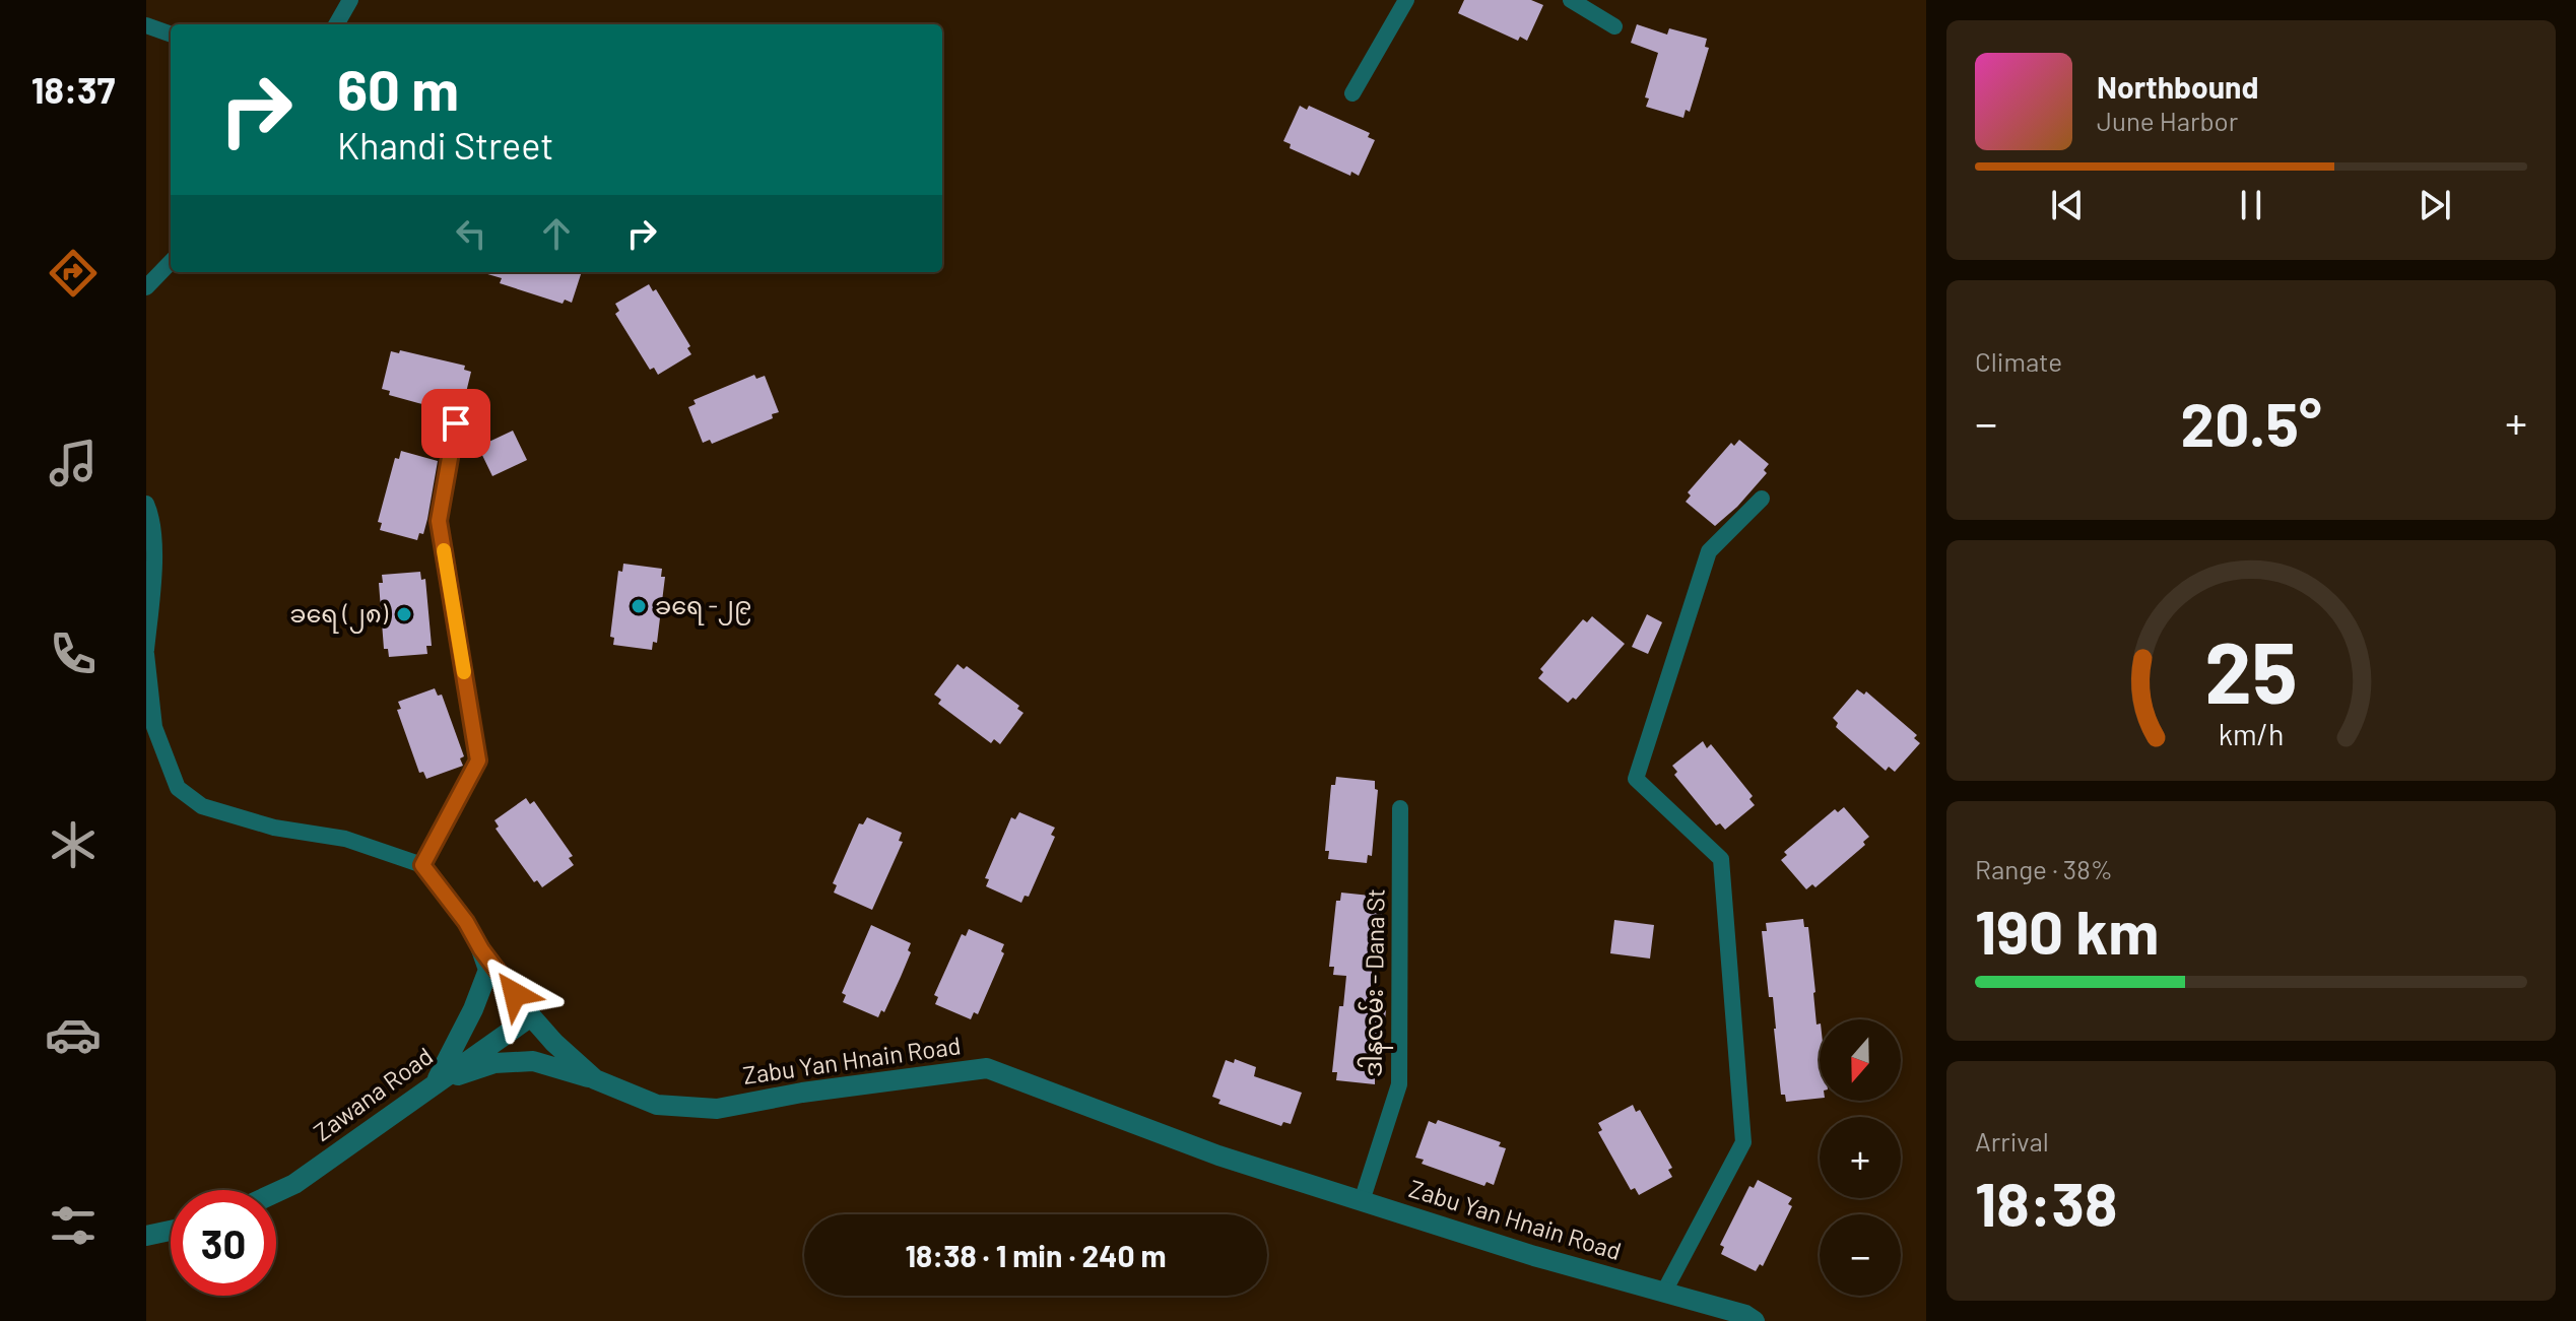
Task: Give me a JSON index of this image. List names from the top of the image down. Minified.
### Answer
{"streets":{"street":["ဒါနလမ်း - Dana St","Zabu Yan Hnain Road","Zawana Road"]},"crossings":[["ဒါနလမ်း - Dana St","Zabu Yan Hnain Road"],["Zabu Yan Hnain Road","Zawana Road"]],"places":["ခရေ -၂၉","ခရေ (၂၈)"],"north":"bottom","page":{"tabs":"18:37","turn":["60 m","Khandi Street"],"song":["Northbound","June Harbor"],"tile":["Climate",["Range · 38%","190 km"],["Arrival","18:38"]],"heat":["−","20.5°","+"],"map_buttons":["+","−"],"limit":"30","trip":"18:38 · 1 min · 240 m","gauge":["25","km/h"]}}
